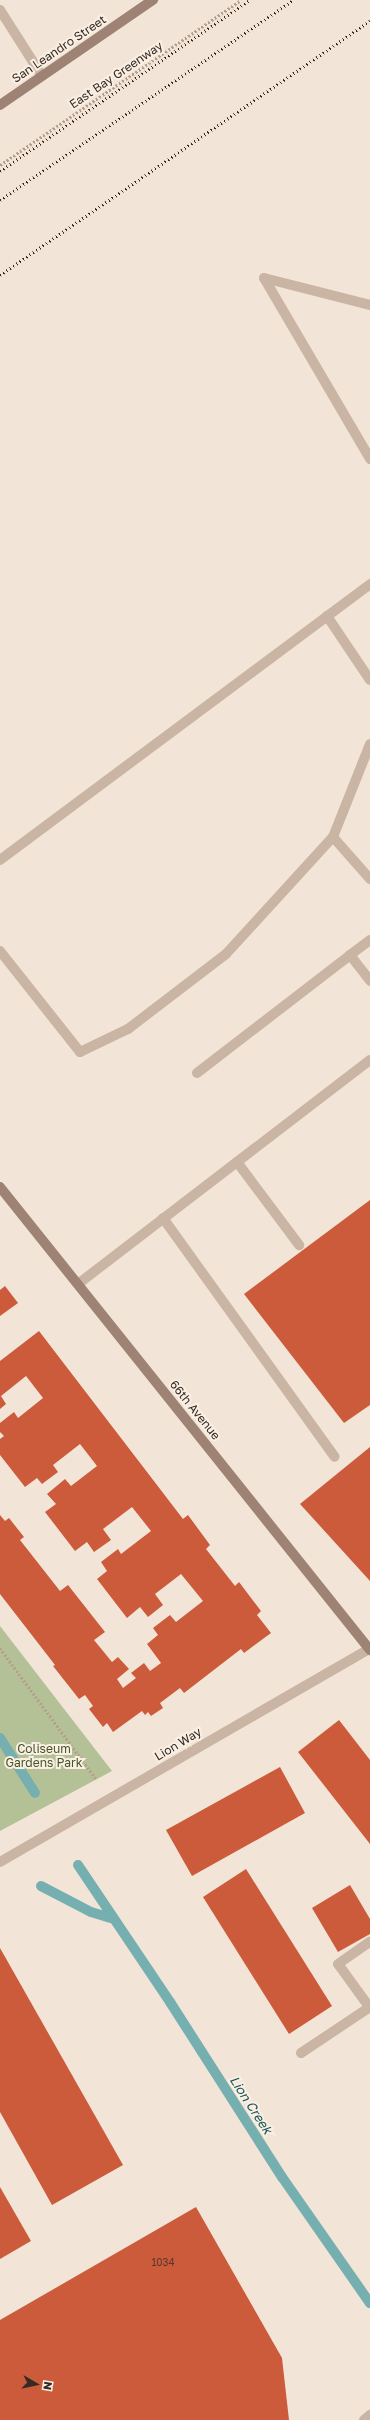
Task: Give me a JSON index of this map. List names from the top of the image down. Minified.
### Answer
{"streets":{"street":["San Leandro Street","66th Avenue","Lion Way"],"path":["East Bay Greenway"]},"crossings":[["66th Avenue","Lion Way"]],"water":["Lion Creek"],"parks":["Coliseum Gardens Park"],"house_numbers":["1034"],"north":"right"}
